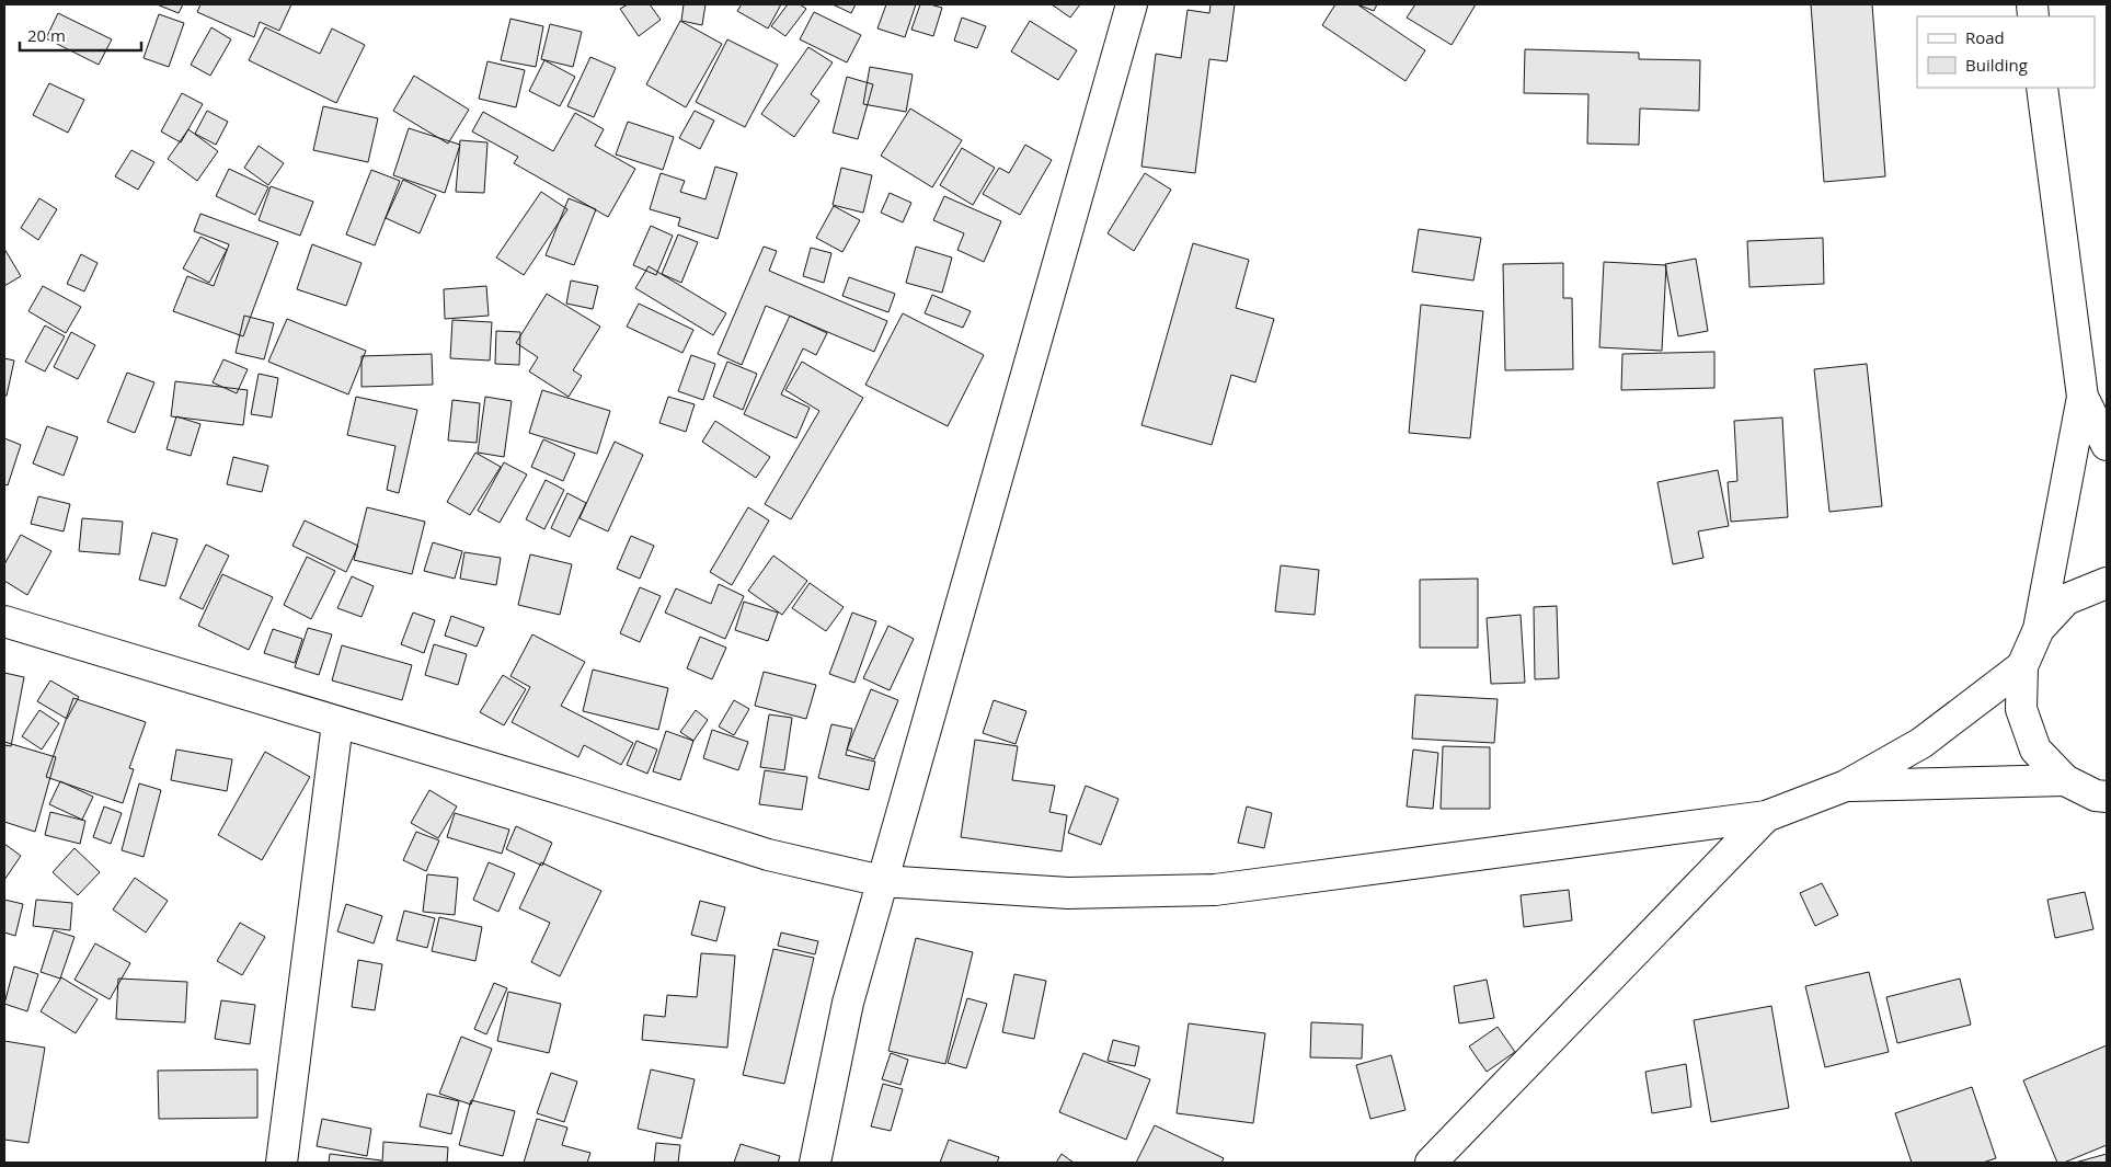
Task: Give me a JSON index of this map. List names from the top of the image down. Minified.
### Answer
{"legend":["Road","Building"],"scale_bar":"20 m"}
